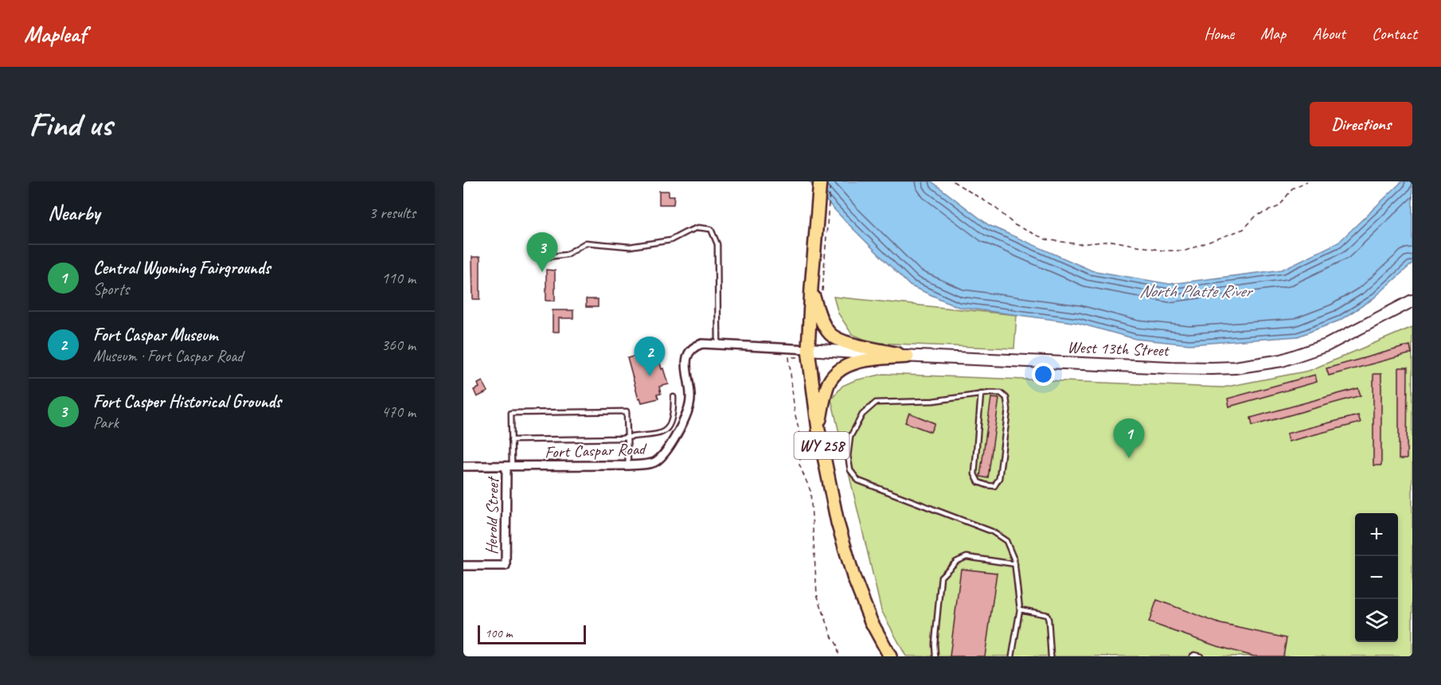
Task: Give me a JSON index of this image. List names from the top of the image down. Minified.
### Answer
{"streets":{"main road":["West 13th Street","WY 258"],"street":["Fort Caspar Road","Herold Street"]},"crossings":[["West 13th Street","WY 258"],["West 13th Street","Fort Caspar Road"],["WY 258","Fort Caspar Road"],["Fort Caspar Road","Herold Street"]],"water":["North Platte River"],"scale_bar":"100 m","page":{"header":"Mapleaf","nav":["Home","Map","About","Contact"],"buttons":"Directions","title":"Find us","heading":["Nearby","3 results"],"pins":["3","2","1"],"list":[{"mark":"1","name":"Central Wyoming Fairgrounds","note":"Sports","value":"110 m"},{"mark":"2","name":"Fort Caspar Museum","note":"Museum · Fort Caspar Road","value":"360 m"},{"mark":"3","name":"Fort Casper Historical Grounds","note":"Park","value":"470 m"}],"map_buttons":["+","−"],"scale":"100 m"}}
